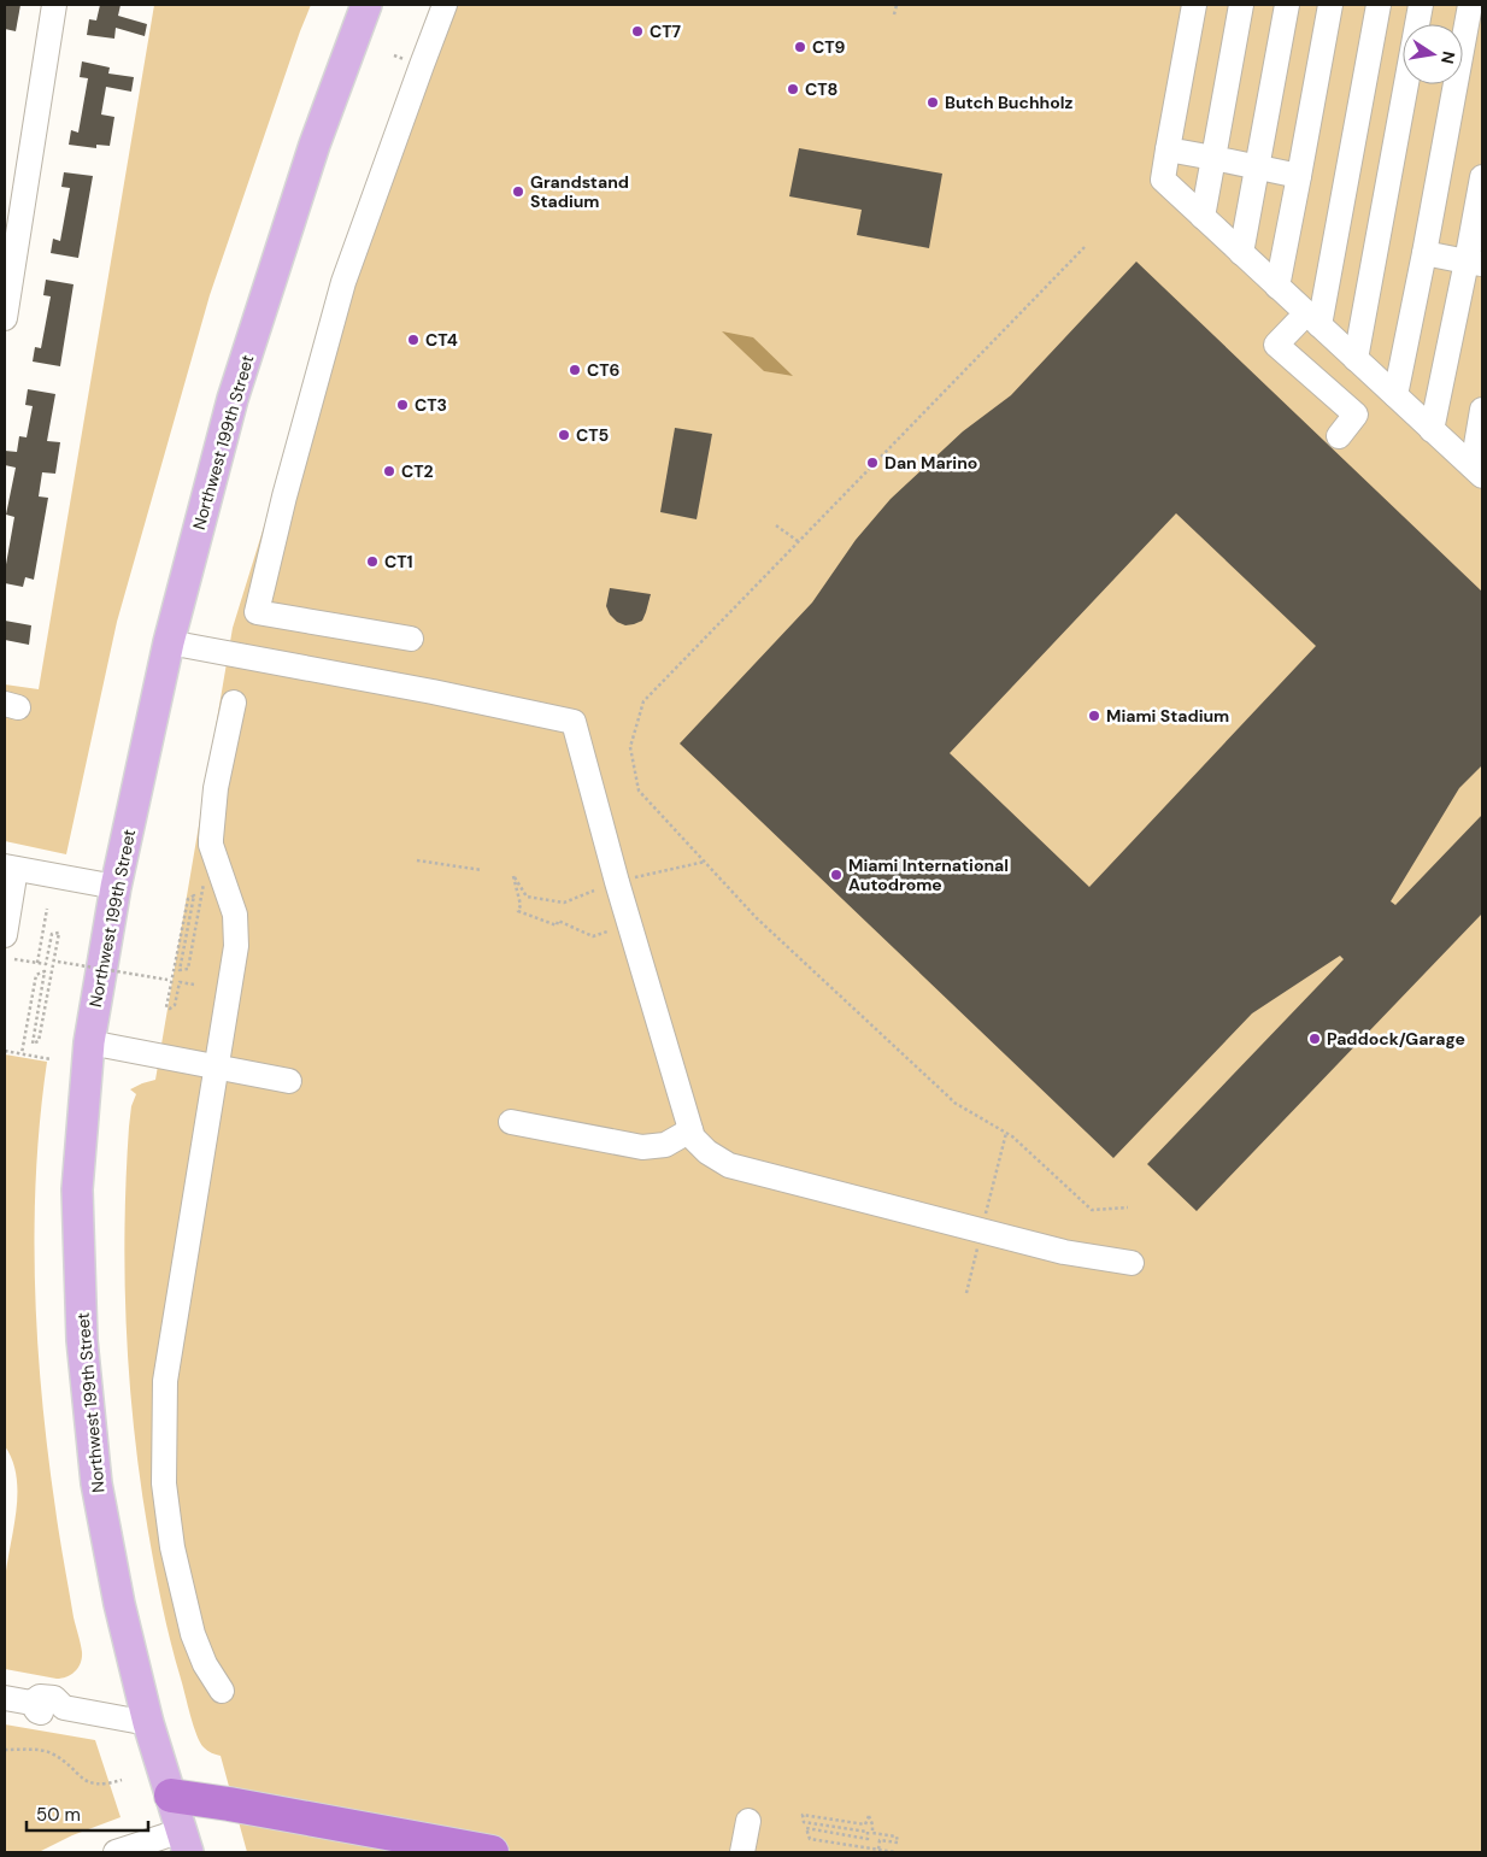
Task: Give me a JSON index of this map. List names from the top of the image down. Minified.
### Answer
{"streets":{"main road":["Northwest 199th Street"]},"places":["CT7","CT9","CT8","Butch Buchholz","Grandstand Stadium","CT4","CT6","CT3","CT5","Dan Marino","CT2","CT1","Miami Stadium","Miami International Autodrome","Paddock/Garage"],"scale_bar":"50 m","north":"right"}
